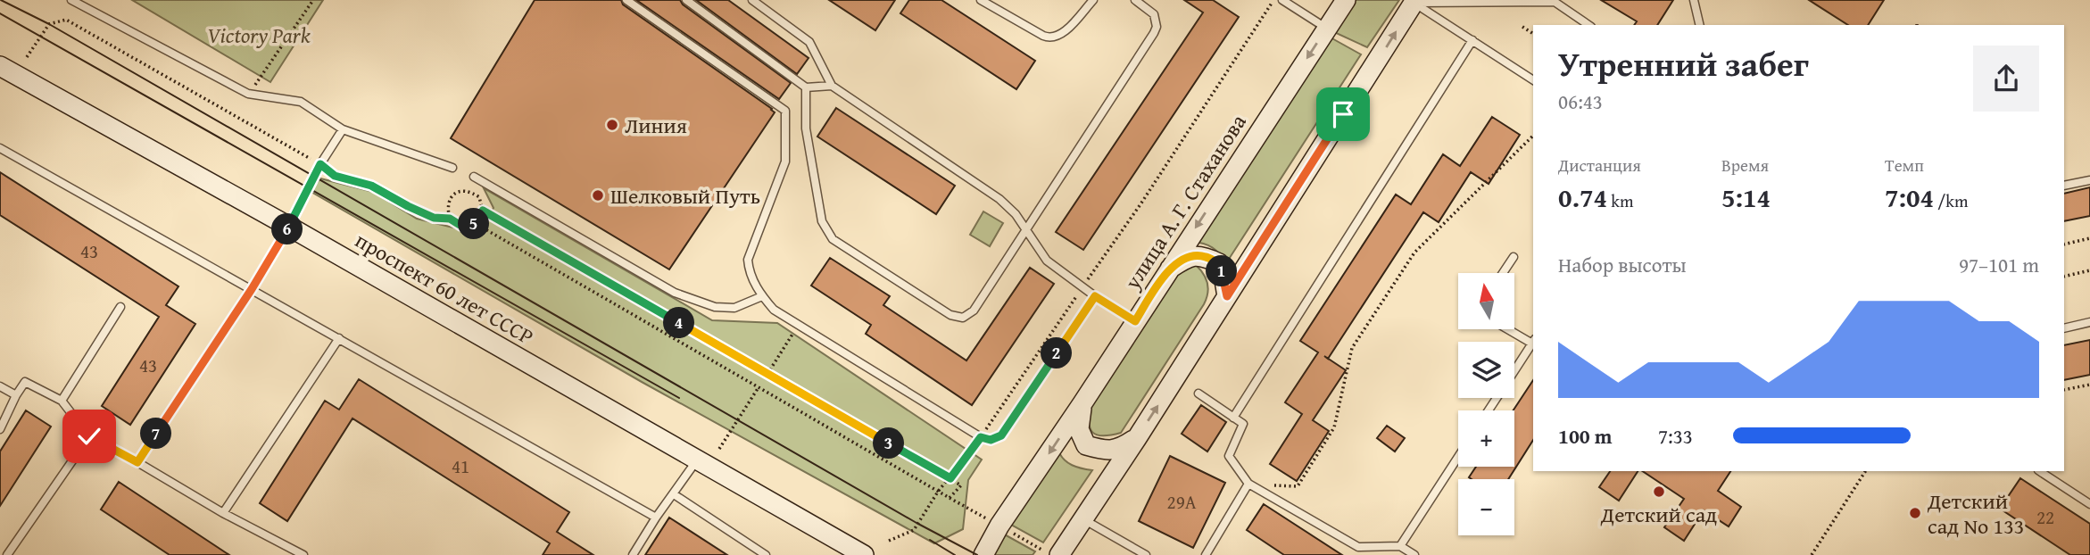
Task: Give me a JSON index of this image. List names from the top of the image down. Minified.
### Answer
{"streets":{"main road":["улица А. Г. Стаханова","проспект 60 лет СССР"]},"parks":["Victory Park"],"places":["Линия","Шелковый Путь","Детский сад","Детский сад No 133"],"house_numbers":["43","43","41","29А","22"],"north":"top","page":{"heading":["Утренний забег","06:43"],"stats":[["Дистанция","0.74 km"],["Время","5:14"],["Темп","7:04 /km"]],"pins":["5","6","1","4","2","7","3"],"chart":["Набор высоты","97–101 m"],"map_buttons":["+","−"],"list":[{"name":"100 m","note":"7:33"}]}}
